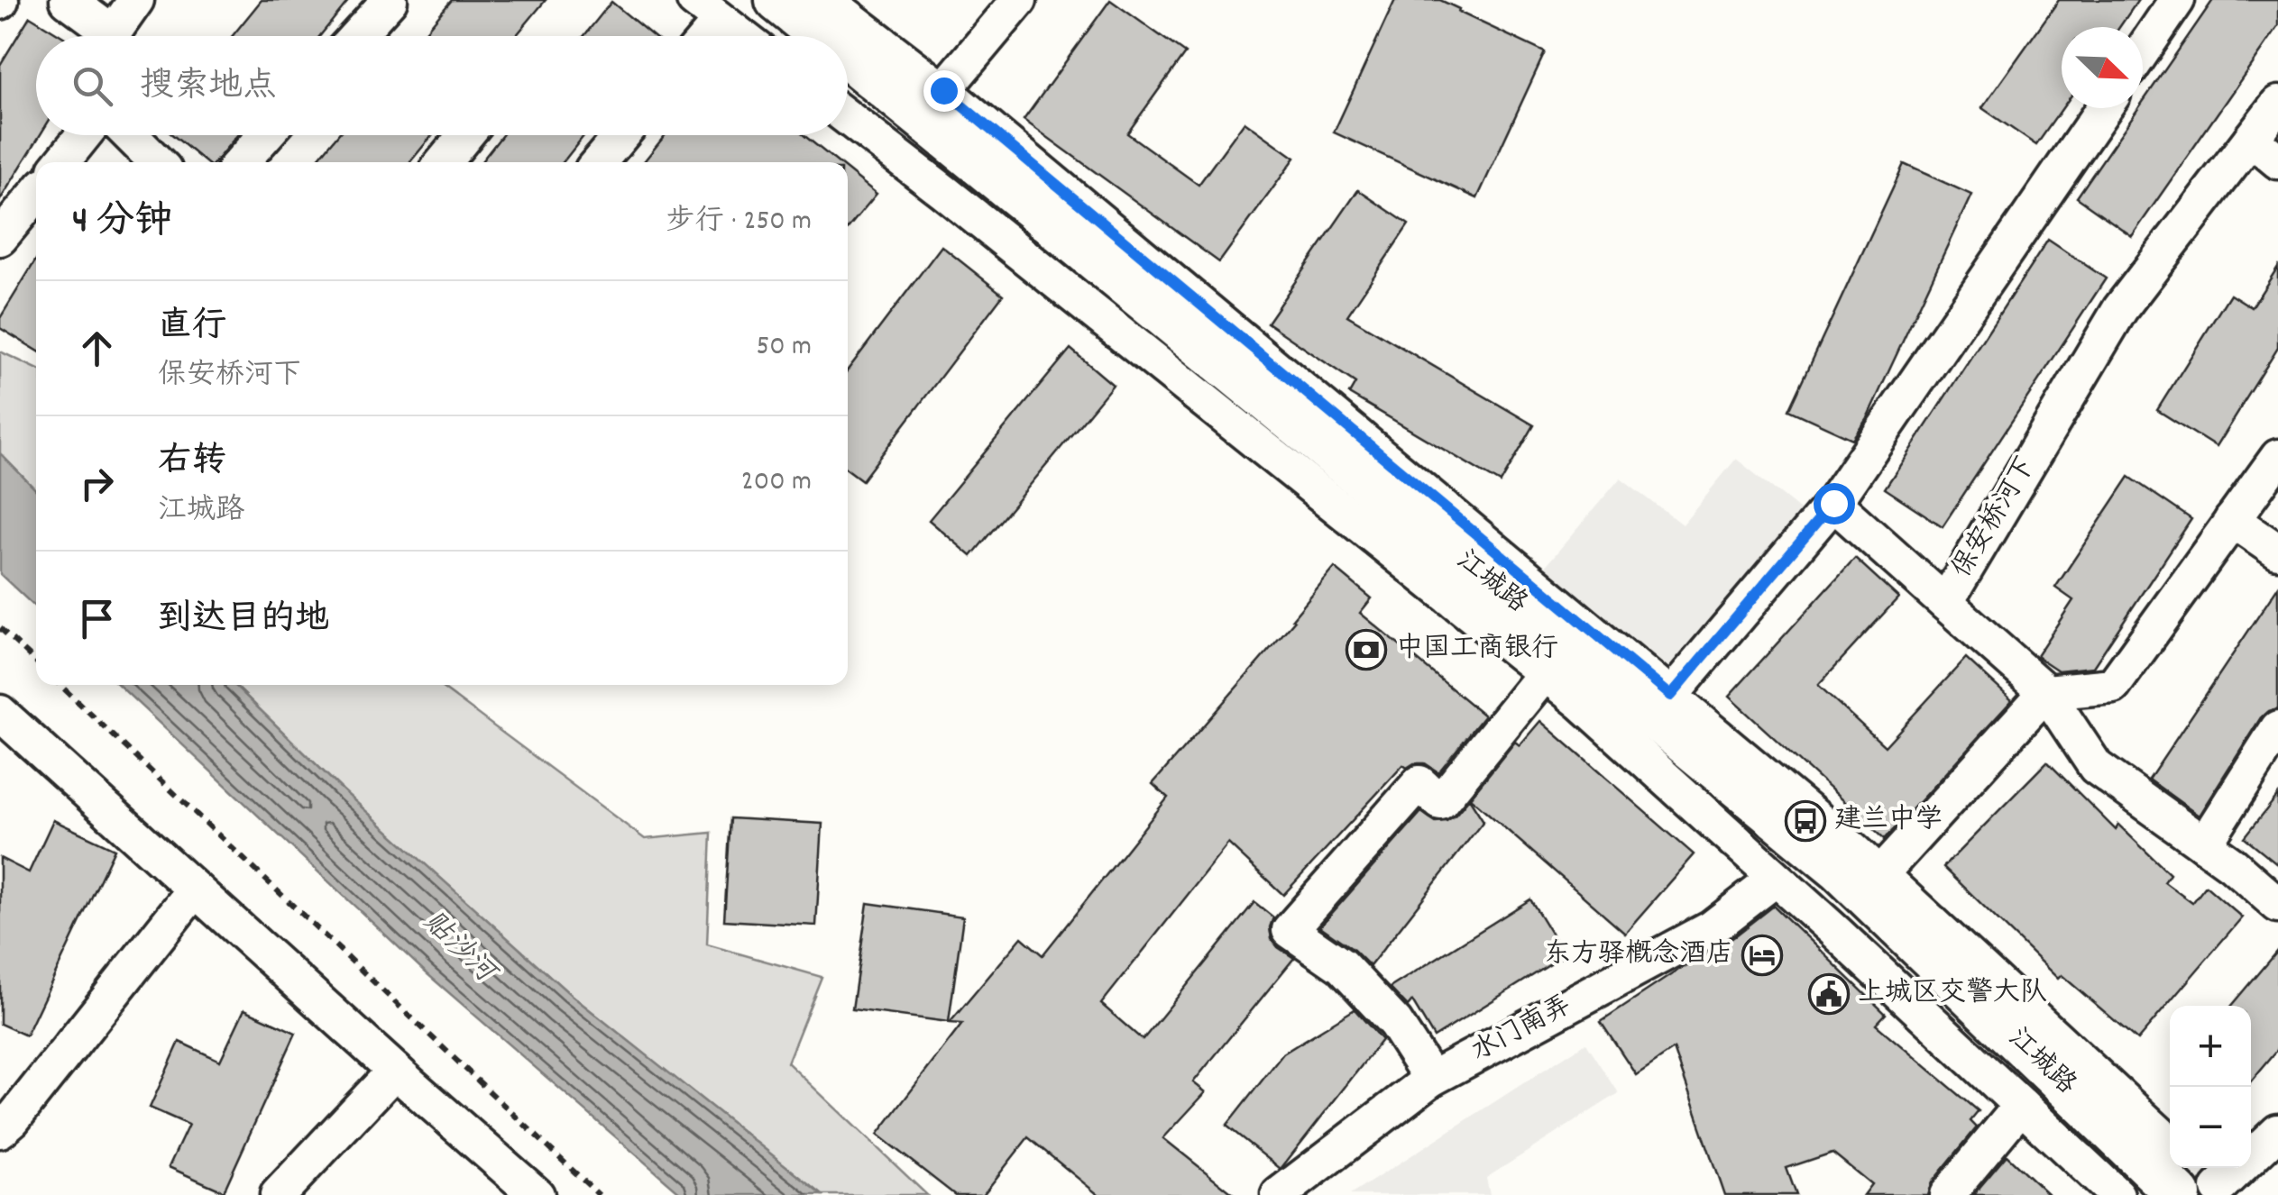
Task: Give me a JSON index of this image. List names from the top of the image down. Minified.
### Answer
{"streets":{"main road":["江城路"],"street":["保安桥河下","水门南弄"]},"crossings":[["江城路","水门南弄"]],"water":["贴沙河"],"places":{"bank":["中国工商银行"],"bus stop":["建兰中学"],"hotel":["东方驿概念酒店"],"public building":["上城区交警大队"]},"north":"bottom right","page":{"search":"搜索地点","heading":["4 分钟","步行 · 250 m"],"list":[["直行","保安桥河下","50 m"],["右转","江城路","200 m"],"到达目的地"],"map_buttons":["+","−"]}}
